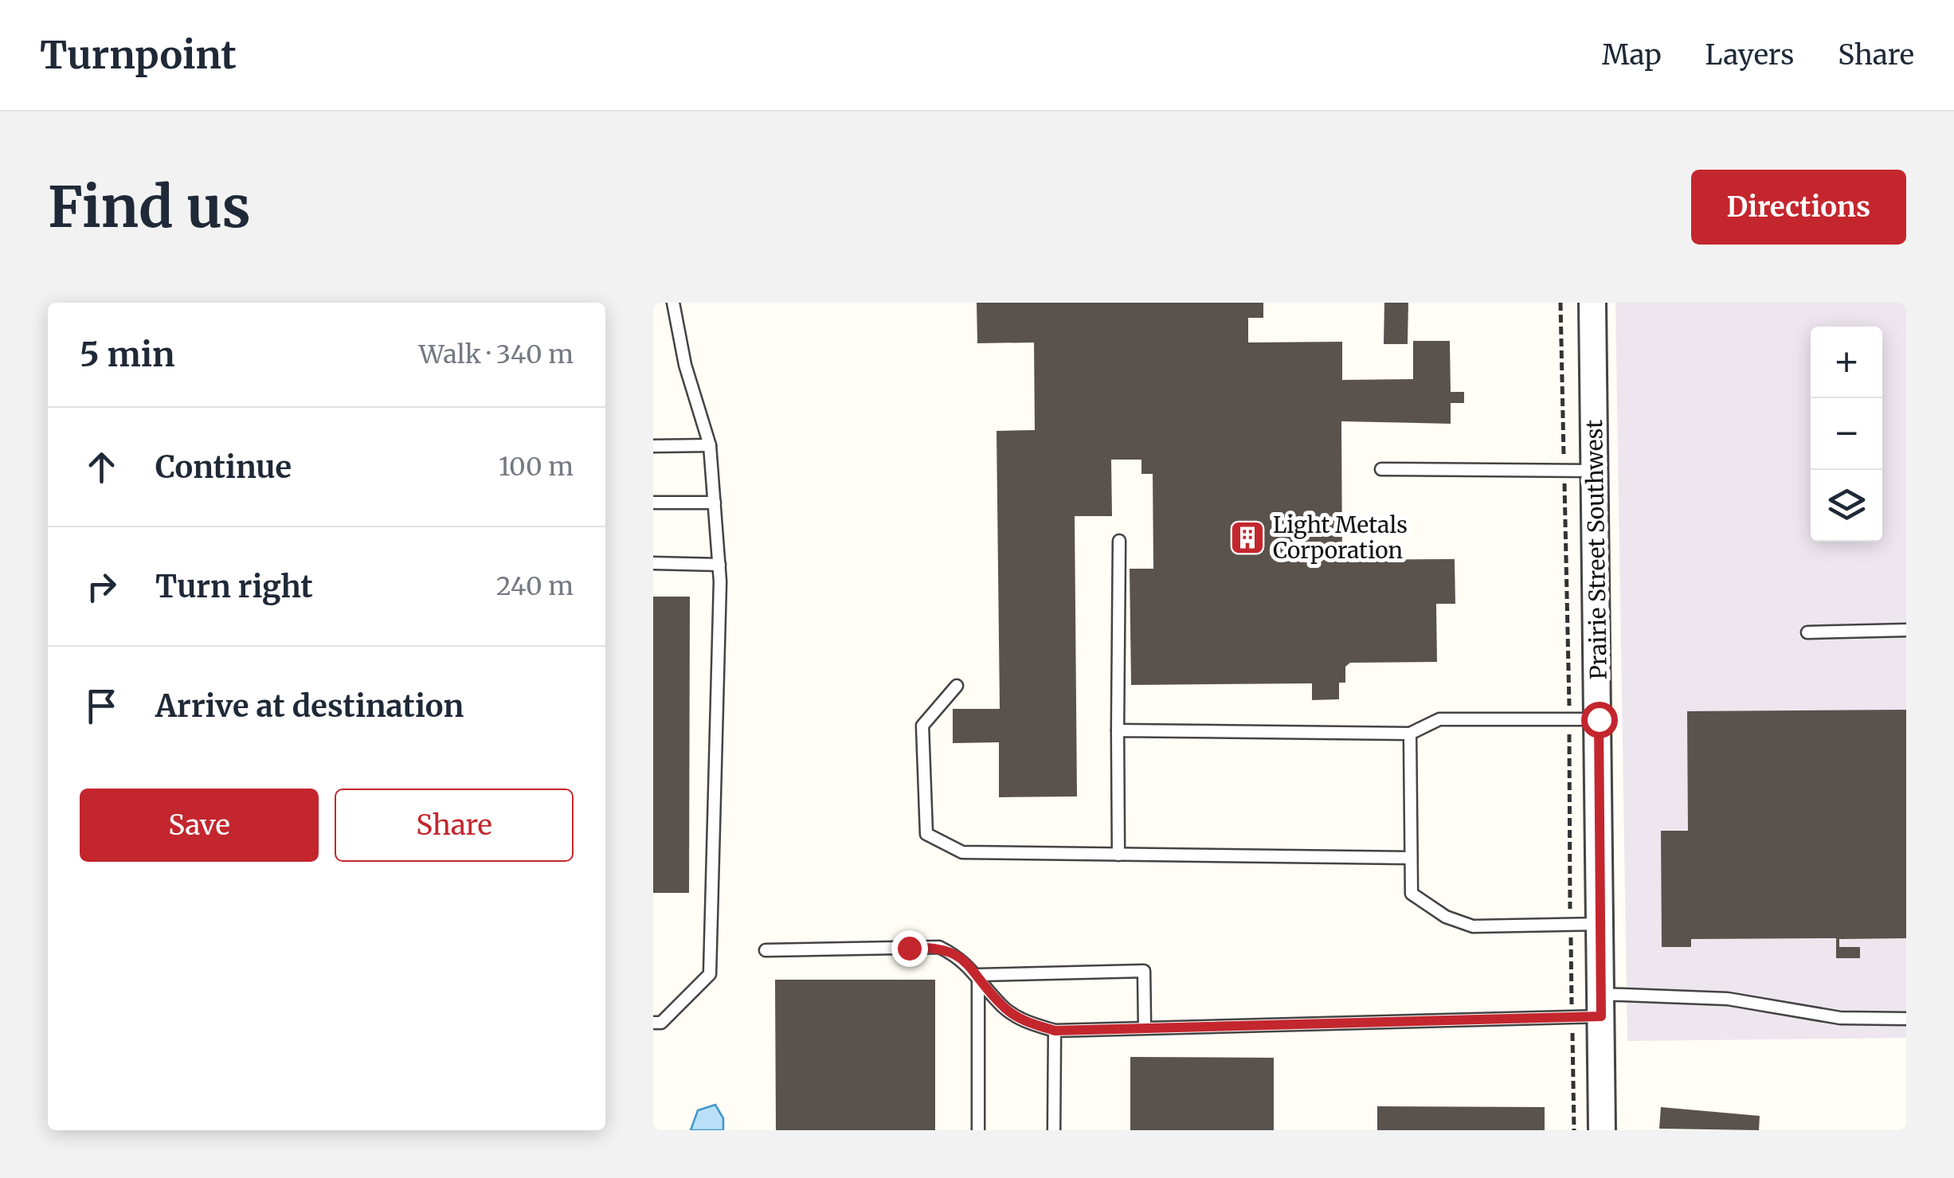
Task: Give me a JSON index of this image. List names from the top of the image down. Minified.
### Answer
{"streets":{"street":["Prairie Street Southwest"]},"places":{"building":["Light Metals Corporation"]},"page":{"header":"Turnpoint","nav":["Map","Layers","Share"],"buttons":["Directions",["Save","Share"]],"title":"Find us","heading":["5 min","Walk · 340 m"],"map_buttons":["+","−"],"list":[["Continue","100 m"],["Turn right","240 m"],"Arrive at destination"]}}
